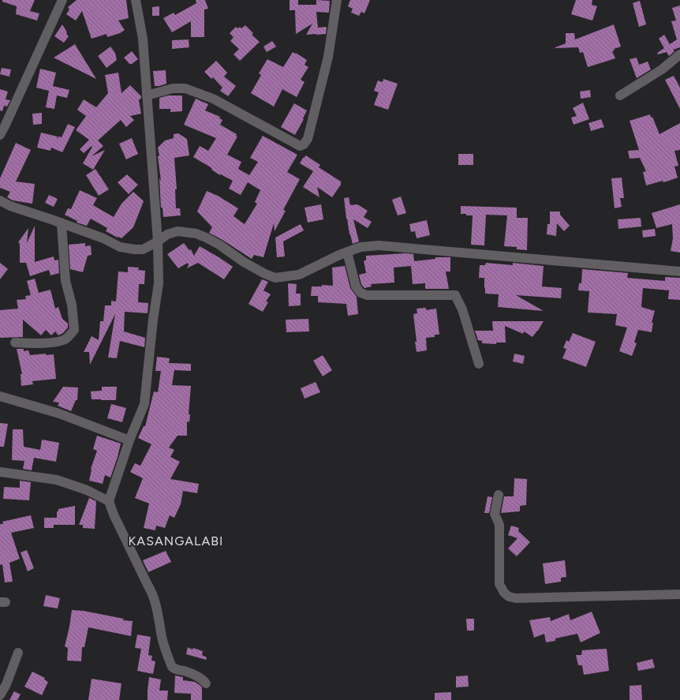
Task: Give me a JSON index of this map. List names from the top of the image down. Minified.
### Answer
{"districts":["KASANGALABI"]}
